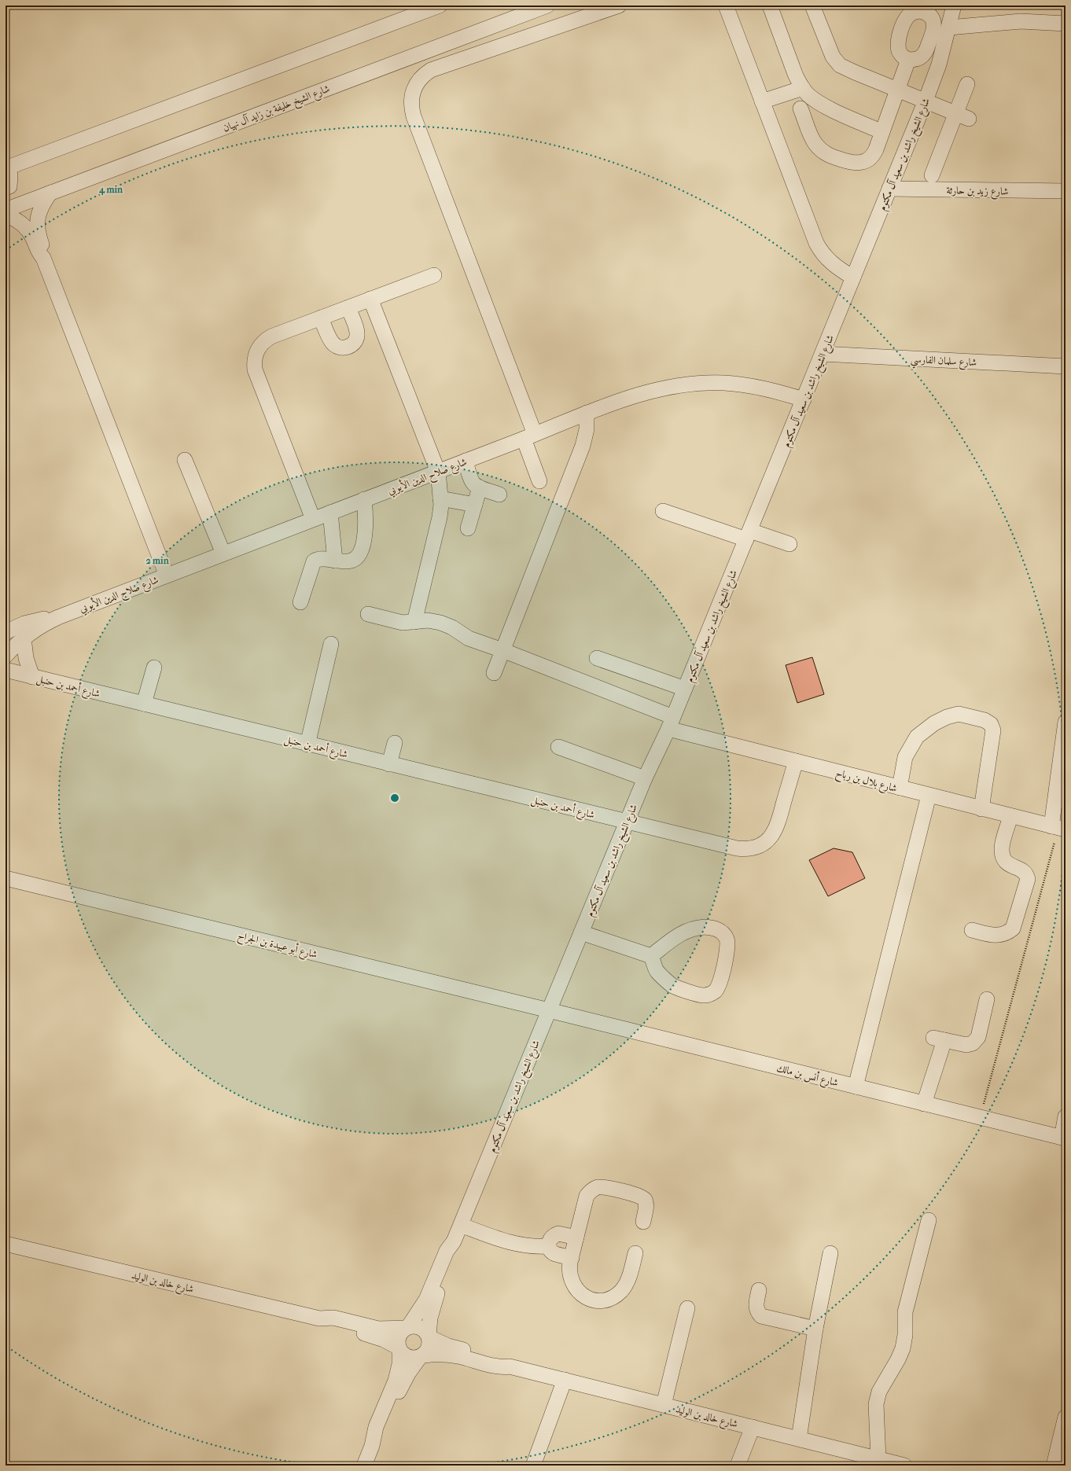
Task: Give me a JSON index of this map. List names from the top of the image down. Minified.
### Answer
{"streets":{"street":["شارع الشيخ خليفة بن زايد آل نهيان","شارع الشيخ راشد بن سعيد آل مكتوم","شارع زيد بن حارثة","شارع سلمان الفارسي","شارع صلاح الدين الأيوبي","شارع أحمد بن حنبل","شارع بلال بن رباح","شارع أبو عبيدة بن الجراح","شارع أنس بن مالك","شارع خالد بن الوليد"]},"crossings":[["شارع الشيخ راشد بن سعيد آل مكتوم","شارع زيد بن حارثة"],["شارع الشيخ راشد بن سعيد آل مكتوم","شارع سلمان الفارسي"],["شارع الشيخ راشد بن سعيد آل مكتوم","شارع صلاح الدين الأيوبي"],["شارع الشيخ راشد بن سعيد آل مكتوم","شارع أحمد بن حنبل"],["شارع الشيخ راشد بن سعيد آل مكتوم","شارع بلال بن رباح"],["شارع الشيخ راشد بن سعيد آل مكتوم","شارع أبو عبيدة بن الجراح"],["شارع الشيخ راشد بن سعيد آل مكتوم","شارع أنس بن مالك"],["شارع الشيخ راشد بن سعيد آل مكتوم","شارع خالد بن الوليد"],["شارع أحمد بن حنبل","شارع بلال بن رباح"],["شارع أبو عبيدة بن الجراح","شارع أنس بن مالك"]],"rings":["4 min","2 min"]}
